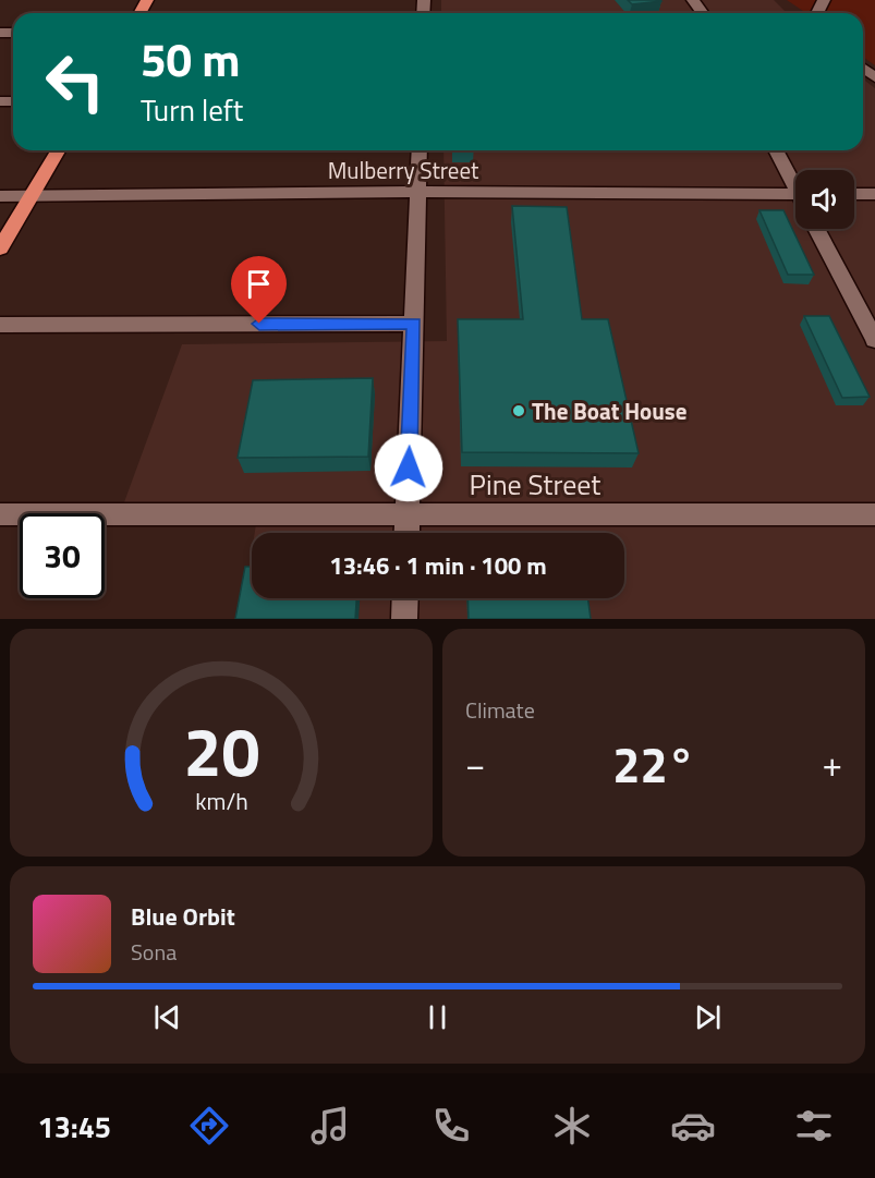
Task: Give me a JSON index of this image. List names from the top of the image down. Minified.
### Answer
{"streets":{"street":["Mulberry Street","Pine Street"]},"places":["The Boat House"],"page":{"turn":["50 m","Turn left"],"limit":"30","trip":"13:46 · 1 min · 100 m","tile":"Climate","heat":["−","22°","+"],"song":["Blue Orbit","Sona"],"tabs":"13:45","gauge":["20","km/h"]}}
